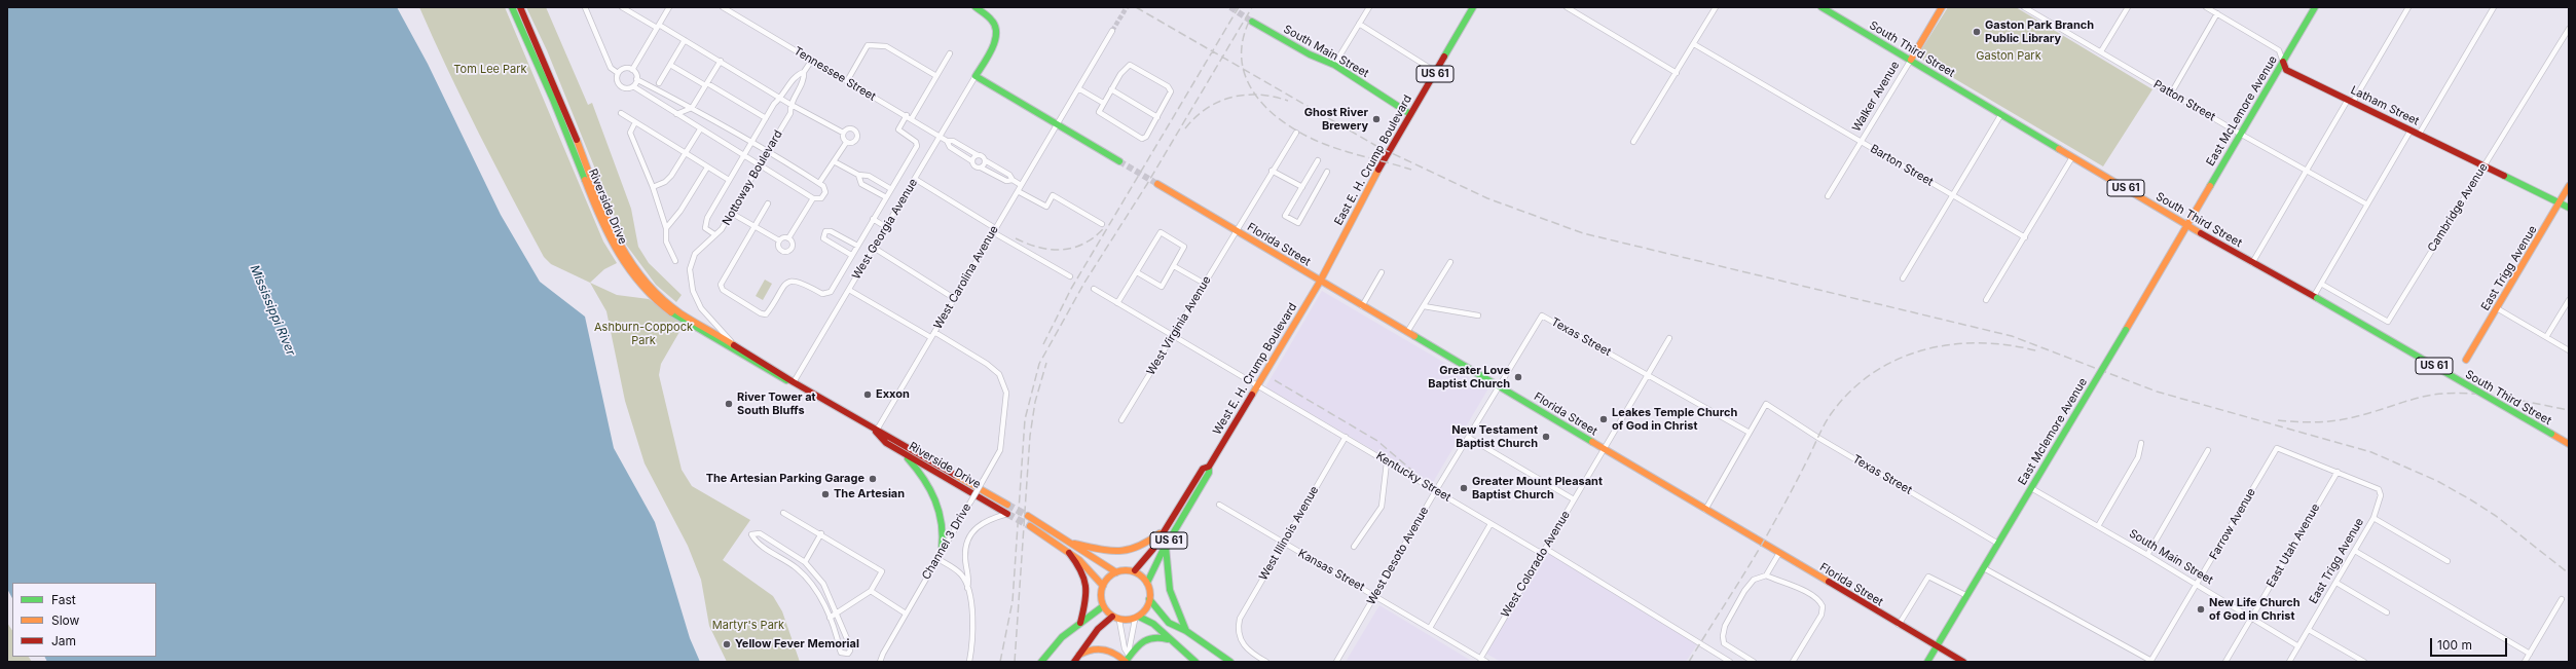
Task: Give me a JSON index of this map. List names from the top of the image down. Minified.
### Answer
{"streets":{"main road":["South Third Street","South Main Street","US 61","Walker Avenue","Latham Street","East McLemore Avenue","East E. H. Crump Boulevard","Riverside Drive","Florida Street","East Trigg Avenue","West E. H. Crump Boulevard","East Mclemore Avenue"],"street":["Tennessee Street","Patton Street","Barton Street","Nottoway Boulevard","Cambridge Avenue","West Georgia Avenue","West Carolina Avenue","West Virginia Avenue","Texas Street","Kentucky Street","Farrow Avenue","West Illinois Avenue","Channel 3 Drive","East Utah Avenue","West Desoto Avenue","West Colorado Avenue","Kansas Street"]},"crossings":[["South Third Street","Walker Avenue"],["South Third Street","East McLemore Avenue"],["South Third Street","East Mclemore Avenue"],["South Main Street","East E. H. Crump Boulevard"],["South Main Street","East Trigg Avenue"],["South Main Street","East Mclemore Avenue"],["South Main Street","Farrow Avenue"],["South Main Street","East Utah Avenue"],["Tennessee Street","Nottoway Boulevard"],["Tennessee Street","West Georgia Avenue"],["Walker Avenue","Barton Street"],["Patton Street","East McLemore Avenue"],["Latham Street","East McLemore Avenue"],["Latham Street","Cambridge Avenue"],["Latham Street","East Trigg Avenue"],["East McLemore Avenue","East Mclemore Avenue"],["East E. H. Crump Boulevard","Florida Street"],["East E. H. Crump Boulevard","West E. H. Crump Boulevard"],["Riverside Drive","West Georgia Avenue"],["Riverside Drive","West Carolina Avenue"],["Florida Street","West Virginia Avenue"],["Florida Street","West E. H. Crump Boulevard"],["Florida Street","East Mclemore Avenue"],["Florida Street","West Desoto Avenue"],["Florida Street","West Colorado Avenue"],["East Trigg Avenue","Farrow Avenue"],["East Trigg Avenue","East Utah Avenue"],["West Carolina Avenue","Channel 3 Drive"],["West Virginia Avenue","Kentucky Street"],["Texas Street","East Mclemore Avenue"],["Texas Street","West Desoto Avenue"],["Texas Street","West Colorado Avenue"],["West E. H. Crump Boulevard","Kentucky Street"],["Kentucky Street","West Illinois Avenue"],["Kentucky Street","West Desoto Avenue"],["Kentucky Street","West Colorado Avenue"],["Farrow Avenue","East Utah Avenue"],["West Illinois Avenue","Kansas Street"],["West Desoto Avenue","Kansas Street"],["West Colorado Avenue","Kansas Street"]],"water":["Mississippi River"],"parks":["Gaston Park","Tom Lee Park","Ashburn-Coppock Park","Martyr's Park"],"places":["Gaston Park Branch Public Library","Ghost River Brewery","Greater Love Baptist Church","Exxon","River Tower at South Bluffs","Leakes Temple Church of God in Christ","New Testament Baptist Church","The Artesian Parking Garage","Greater Mount Pleasant Baptist Church","The Artesian","New Life Church of God in Christ","Yellow Fever Memorial"],"legend":["Fast","Slow","Jam"],"scale_bar":"100 m"}
